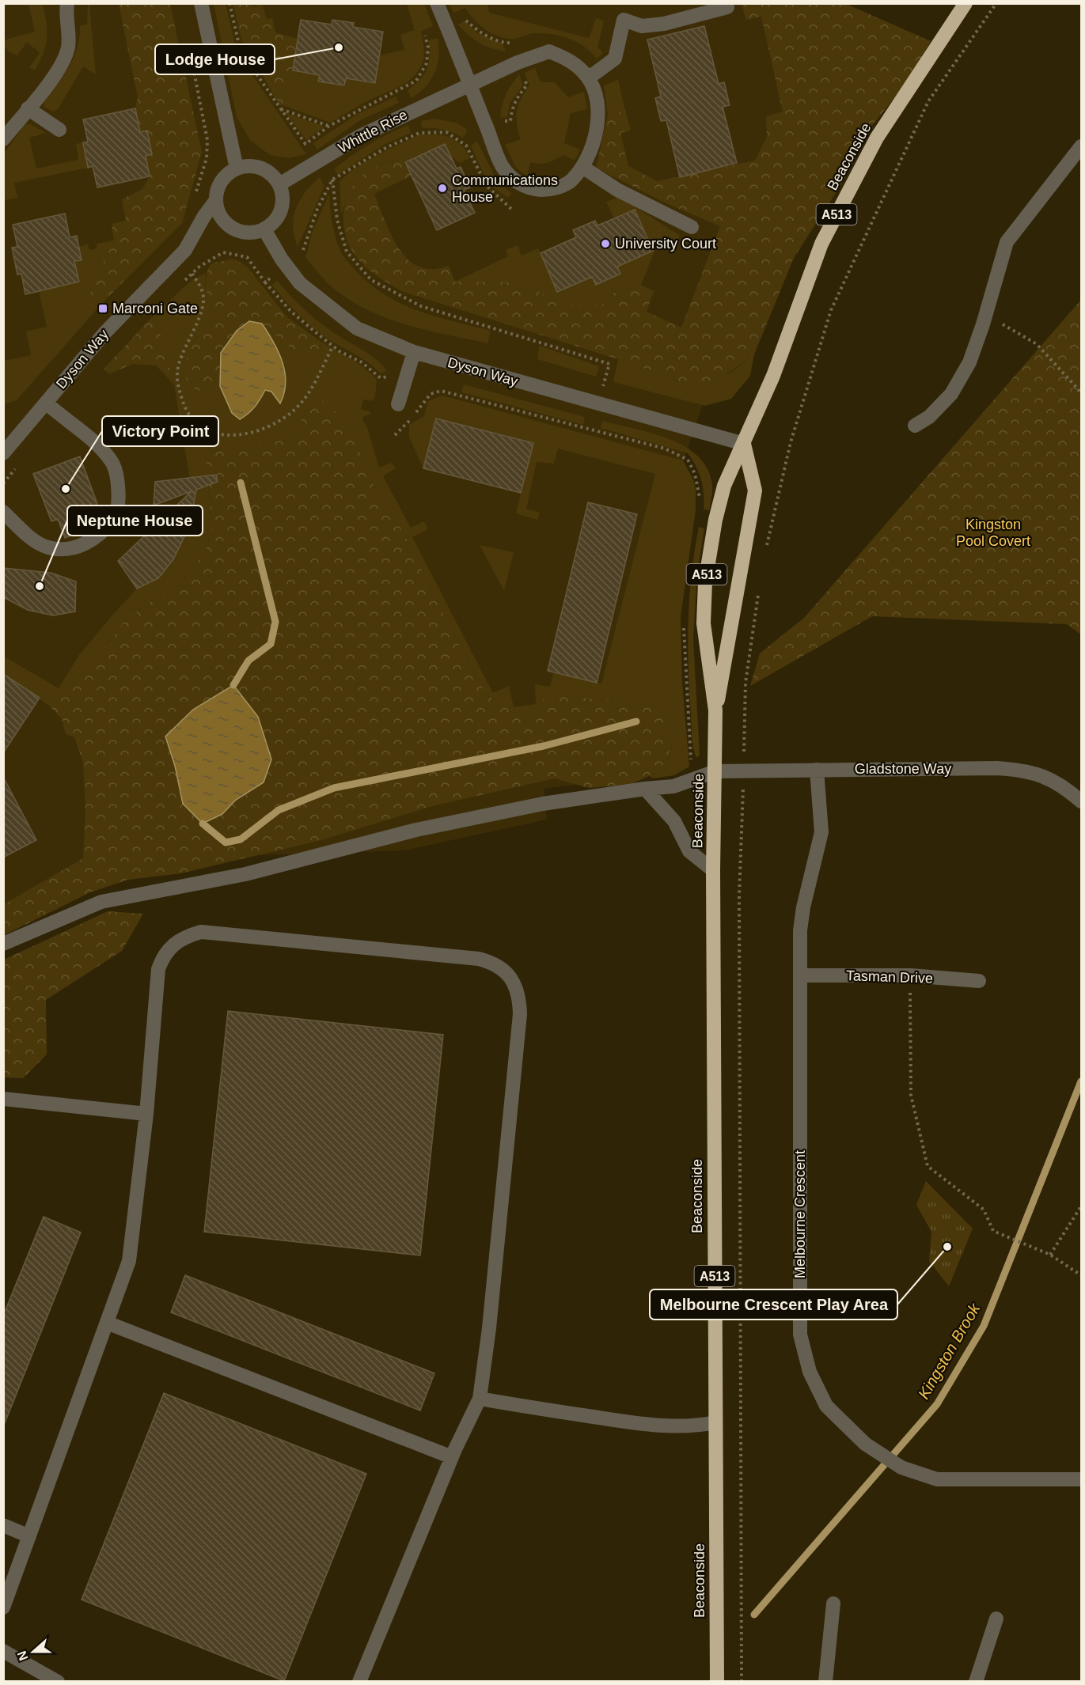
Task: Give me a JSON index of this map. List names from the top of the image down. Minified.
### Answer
{"streets":{"highway":["Beaconside","A513"],"street":["Whittle Rise","Dyson Way","Gladstone Way","Tasman Drive","Melbourne Crescent"]},"crossings":[["Whittle Rise","Dyson Way"],["Beaconside","Dyson Way"],["Beaconside","Gladstone Way"],["Gladstone Way","Melbourne Crescent"],["Tasman Drive","Melbourne Crescent"]],"water":["Kingston Brook"],"parks":["Kingston Pool Covert"],"places":{"other":["Lodge House","Communications House","University Court","Victory Point","Neptune House","Melbourne Crescent Play Area"],"transit":["Marconi Gate"]},"north":"left"}
